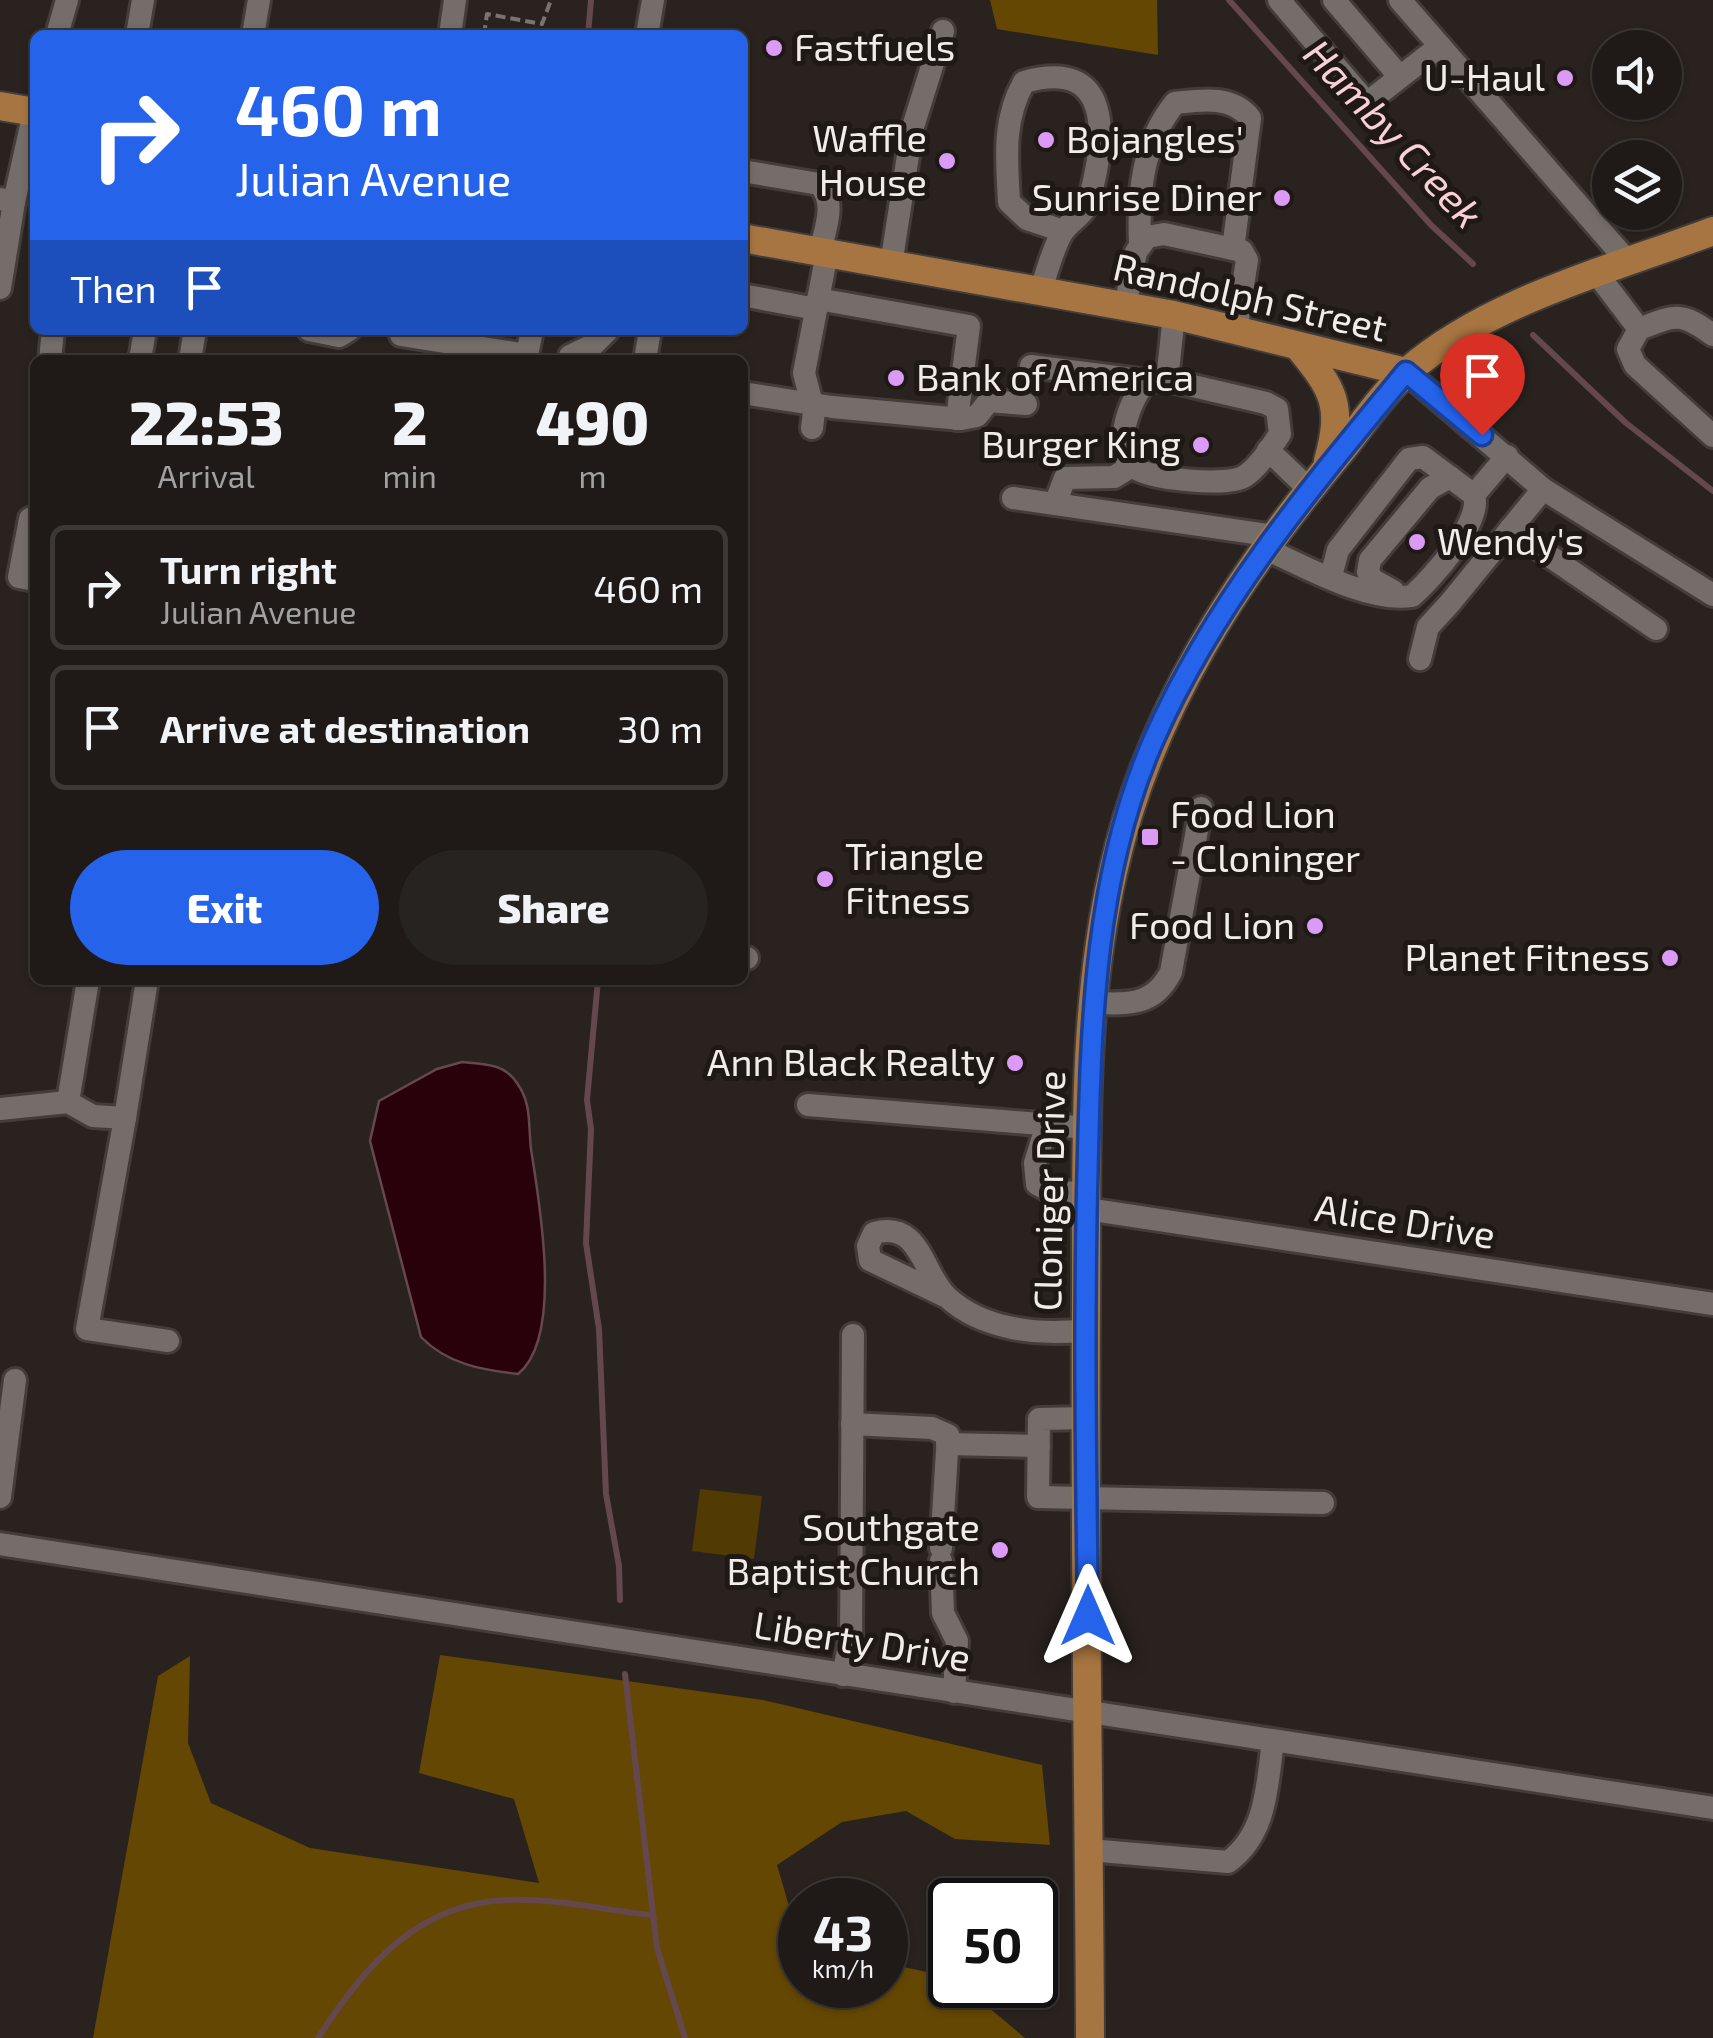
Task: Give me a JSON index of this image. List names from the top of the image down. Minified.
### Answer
{"streets":{"main road":["Randolph Street","Cloniger Drive"],"street":["Alice Drive","Liberty Drive"]},"crossings":[["Randolph Street","Cloniger Drive"],["Cloniger Drive","Alice Drive"],["Cloniger Drive","Liberty Drive"]],"water":["Hamby Creek"],"places":{"other":["Fastfuels","U-Haul","Bojangles'","Waffle House","Sunrise Diner","Bank of America","Burger King","Wendy's","Triangle Fitness","Food Lion","Planet Fitness","Ann Black Realty","Southgate Baptist Church"],"transit":["Food Lion - Cloninger"]},"page":{"turn":["460 m","Julian Avenue"],"then":"Then","eta":["22:53","Arrival","2","min","490","m"],"list":[{"name":"Turn right","note":"Julian Avenue","value":"460 m"},{"name":"Arrive at destination","value":"30 m"}],"buttons":["Exit","Share"],"speed":"43 km/h","limit":"50"}}
